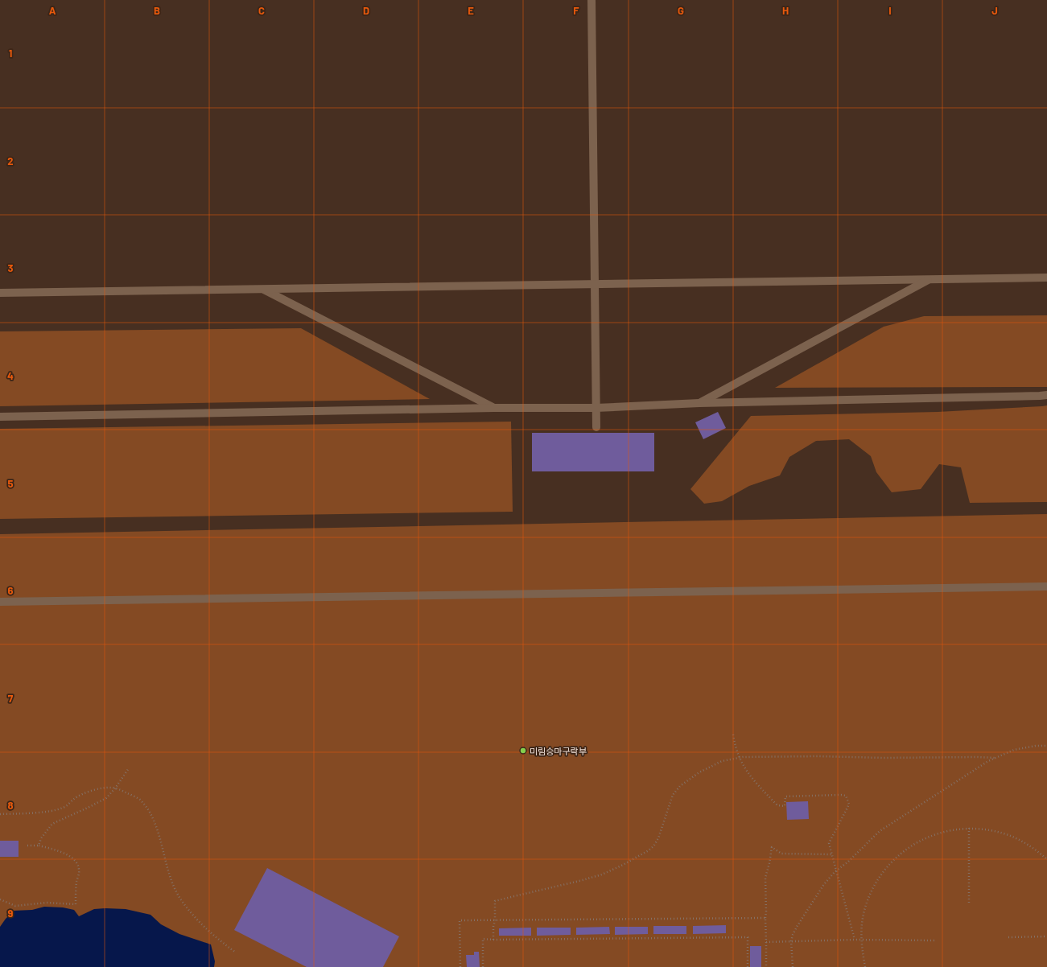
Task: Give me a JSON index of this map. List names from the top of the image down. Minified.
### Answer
{"places":["미림승마구락부"],"grid":{"columns":["A","B","C","D","E","F","G","H","I","J"],"rows":["1","2","3","4","5","6","7","8","9"]}}
